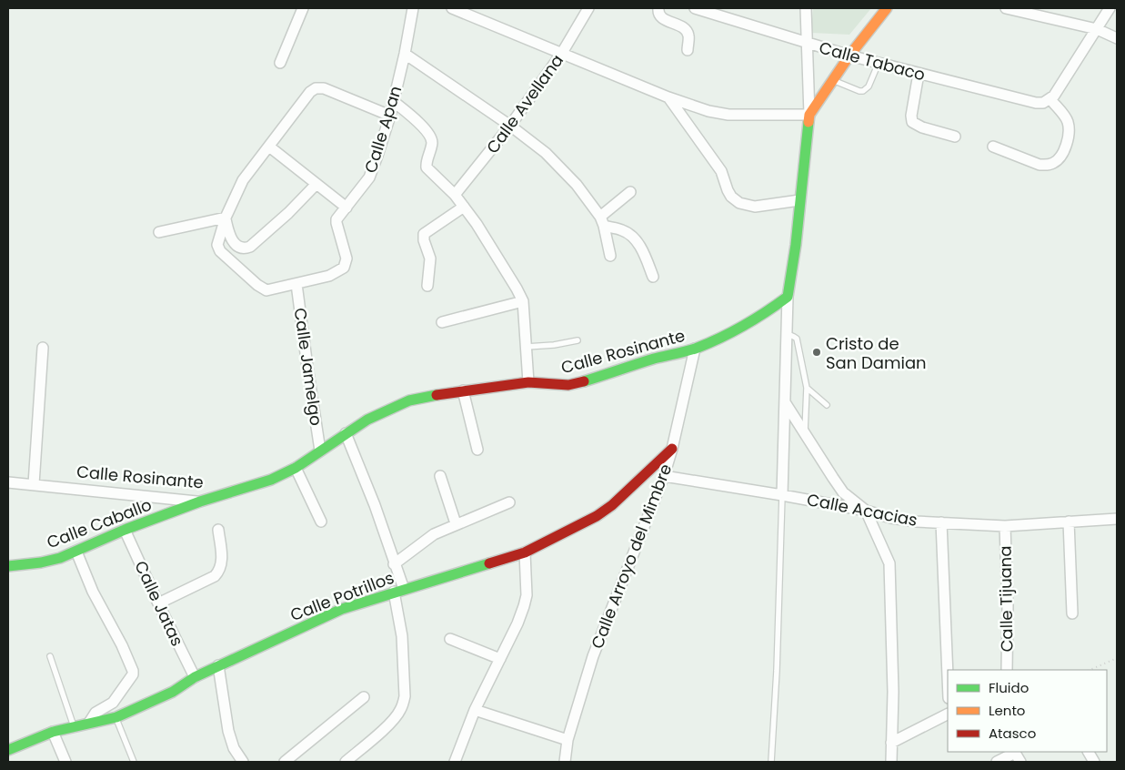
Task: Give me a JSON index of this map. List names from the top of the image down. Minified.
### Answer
{"streets":{"street":["Calle Tabaco","Calle Avellana","Calle Apan","Calle Rosinante","Calle Jamelgo","Calle Acacias","Calle Caballo","Calle Arroyo del Mimbre","Calle Potrillos","Calle Tijuana","Calle Jatas"]},"crossings":[["Calle Apan","Calle Jamelgo"],["Calle Rosinante","Calle Jamelgo"],["Calle Rosinante","Calle Caballo"],["Calle Rosinante","Calle Arroyo del Mimbre"],["Calle Jamelgo","Calle Potrillos"],["Calle Acacias","Calle Arroyo del Mimbre"],["Calle Acacias","Calle Tijuana"],["Calle Caballo","Calle Jatas"],["Calle Arroyo del Mimbre","Calle Potrillos"],["Calle Potrillos","Calle Jatas"]],"places":["Cristo de San Damian"],"legend":["Fluido","Lento","Atasco"]}
